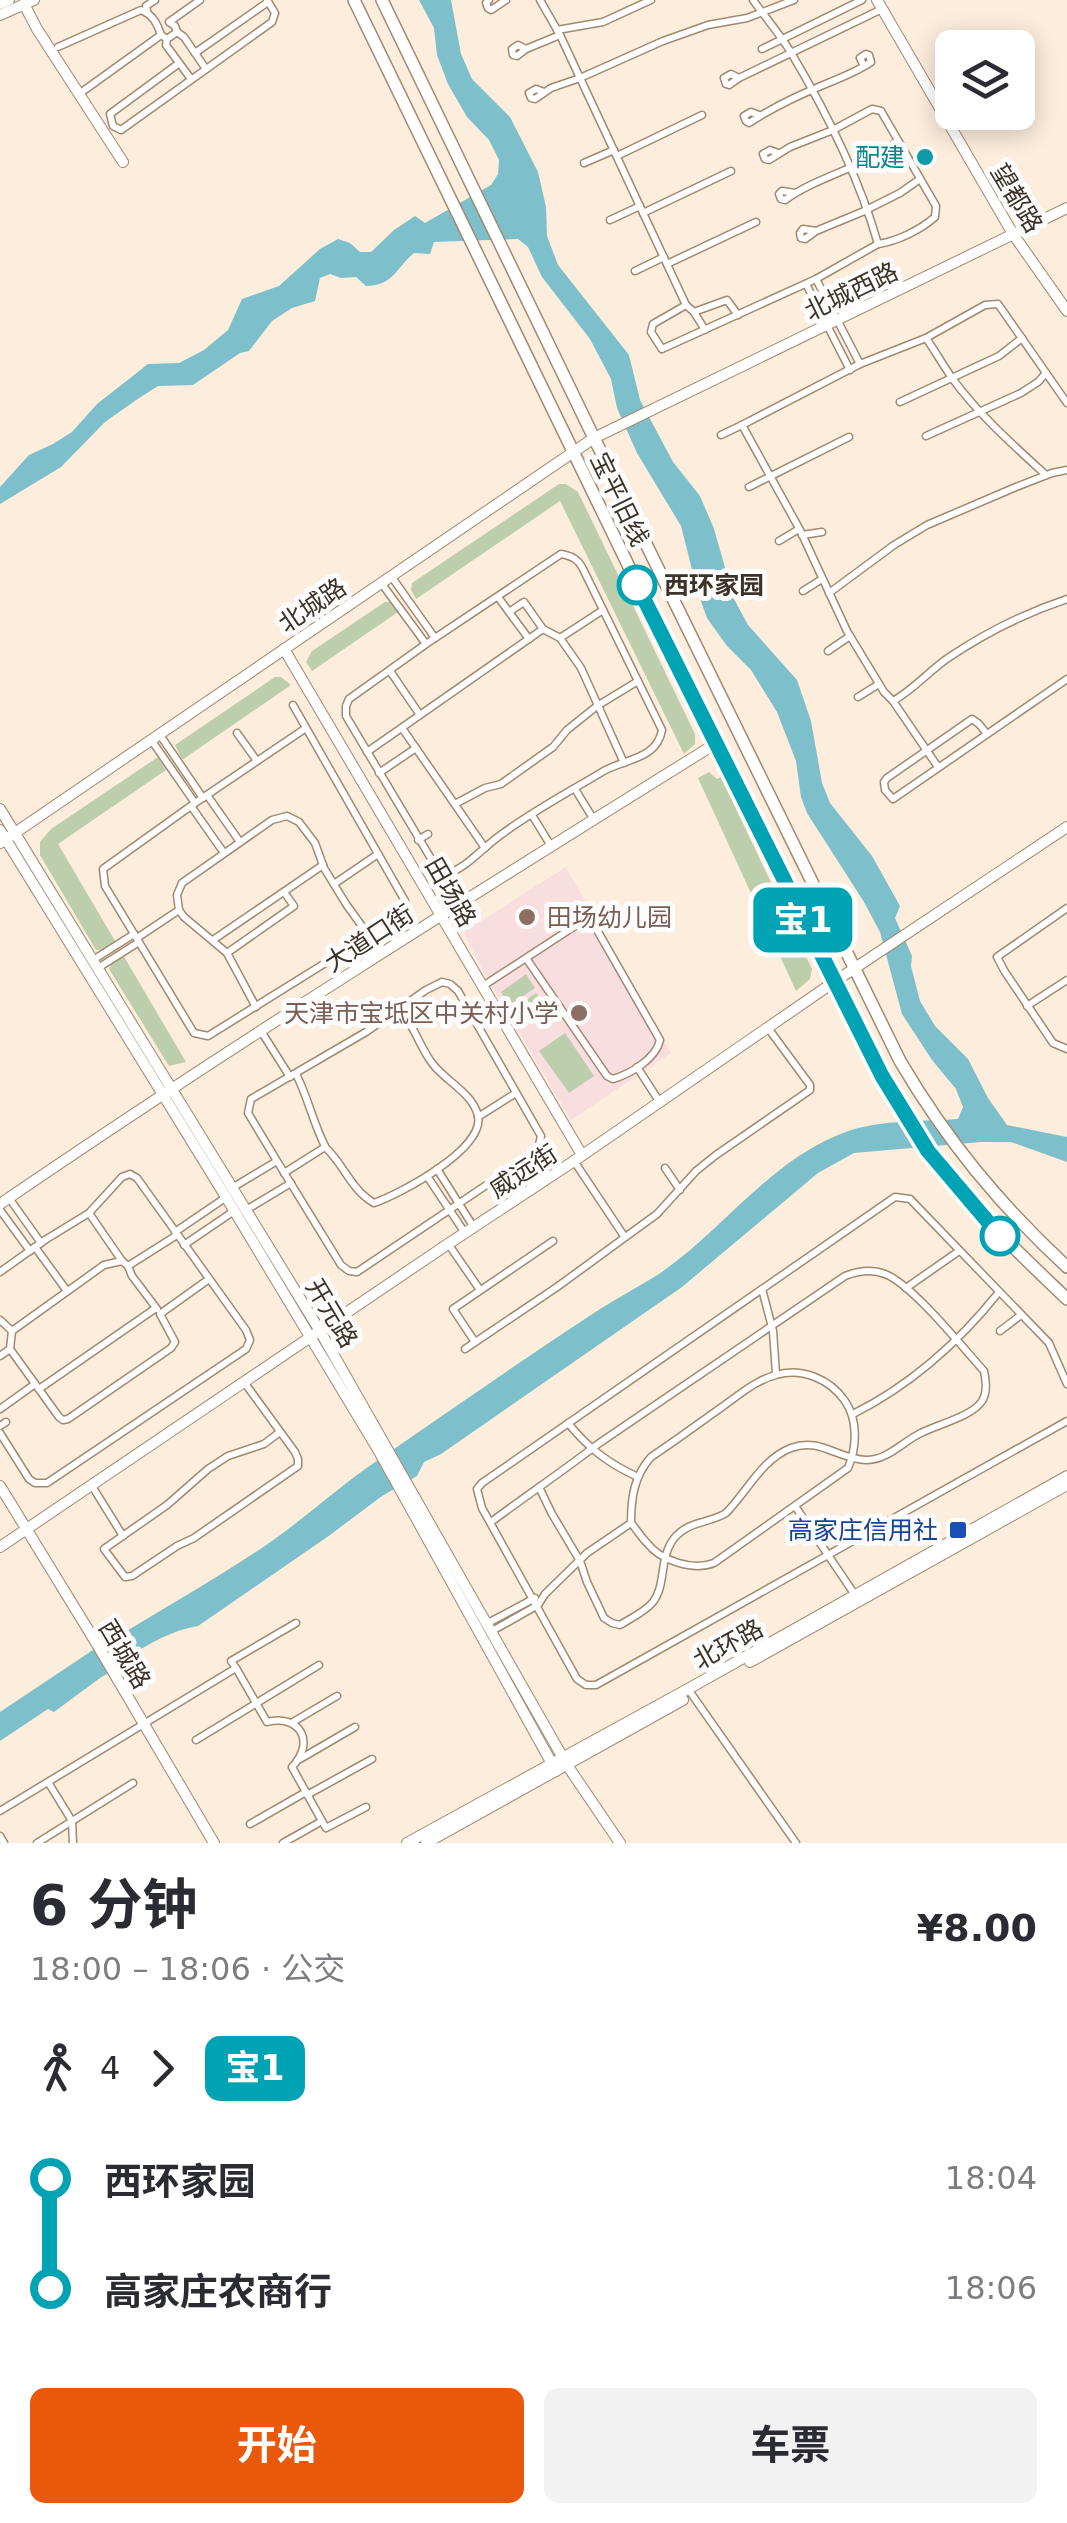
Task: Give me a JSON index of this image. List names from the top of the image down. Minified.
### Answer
{"streets":{"main road":["宝平旧线"],"street":["望都路","北城西路","北城路","田场路","大道口街","威远街","开元路","北环路","西城路"]},"crossings":[["望都路","北城西路"],["北城西路","北城路"],["宝平旧线","北城路"],["宝平旧线","大道口街"],["宝平旧线","威远街"],["北城路","田场路"],["北城路","开元路"],["田场路","大道口街"],["田场路","威远街"],["大道口街","开元路"],["威远街","开元路"],["威远街","西城路"],["开元路","北环路"]],"places":{"other":["配建","西环家园","田场幼儿园","天津市宝坻区中关村小学"],"transit":["高家庄信用社"]},"lines":["bus line 宝1"],"page":{"on_map":"宝1","heading":["6 分钟","18:00 – 18:06 · 公交","¥8.00"],"legs":["4","宝1"],"list":[{"name":"西环家园","value":"18:04"},{"name":"高家庄农商行","value":"18:06"}],"buttons":["开始","车票"]}}
